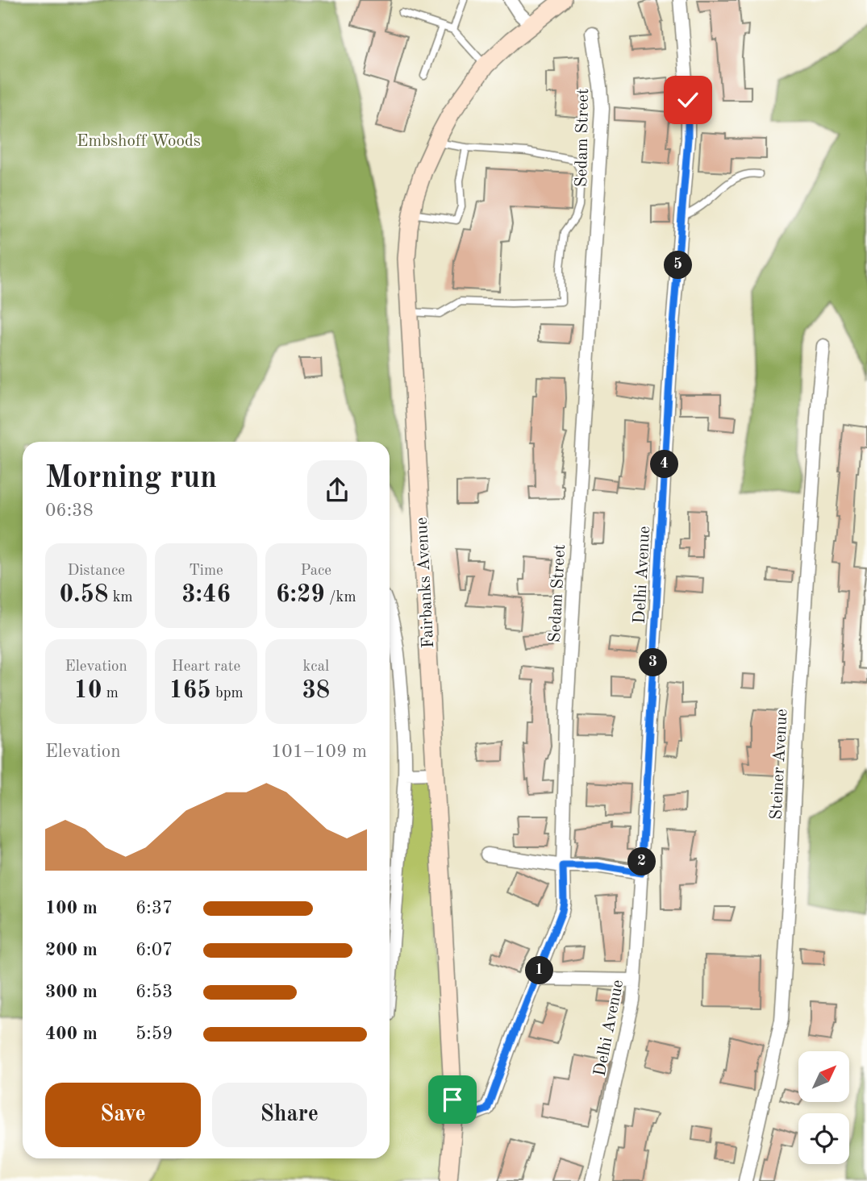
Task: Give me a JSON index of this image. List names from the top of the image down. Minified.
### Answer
{"streets":{"street":["Sedam Street","Delhi Avenue","Fairbanks Avenue","Steiner Avenue"]},"crossings":[["Sedam Street","Fairbanks Avenue"]],"parks":["Embshoff Woods"],"north":"top right","page":{"pins":["5","4","3","2","1"],"heading":["Morning run","06:38"],"stats":[["Distance","0.58 km"],["Time","3:46"],["Pace","6:29 /km"],["Elevation","10 m"],["Heart rate","165 bpm"],["kcal","38"]],"chart":["Elevation","101–109 m"],"list":[{"name":"100 m","note":"6:37"},{"name":"200 m","note":"6:07"},{"name":"300 m","note":"6:53"},{"name":"400 m","note":"5:59"}],"buttons":["Save","Share"]}}
